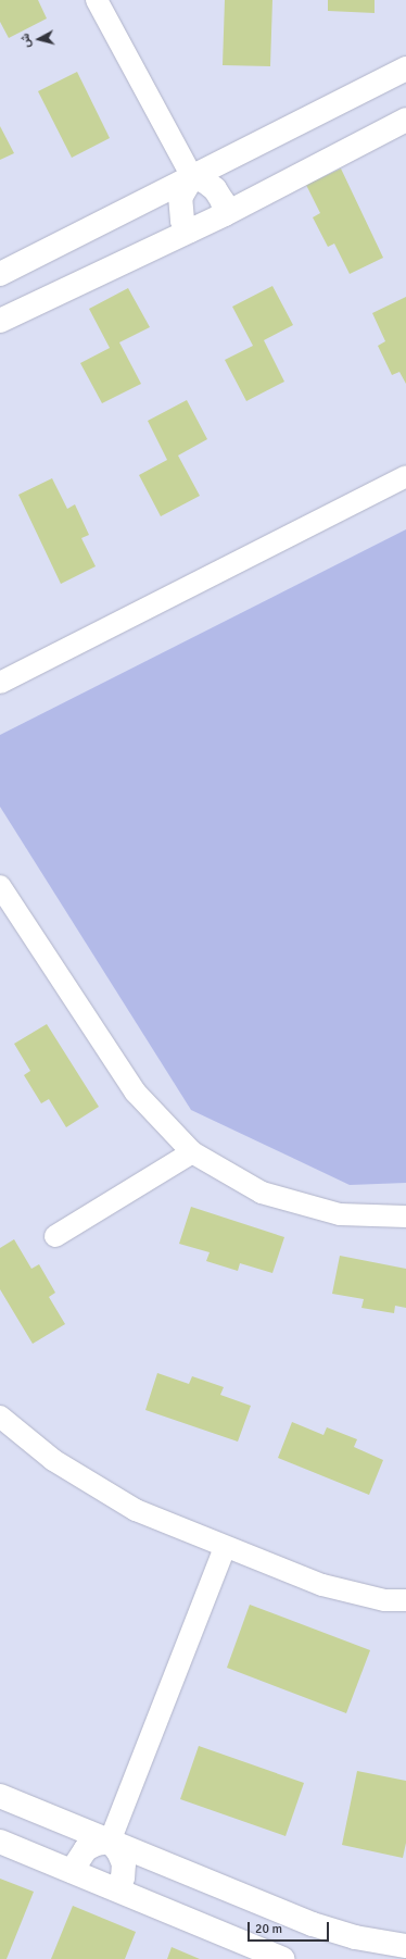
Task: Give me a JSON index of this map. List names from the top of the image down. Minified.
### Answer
{"scale_bar":"20 m","north":"left"}
